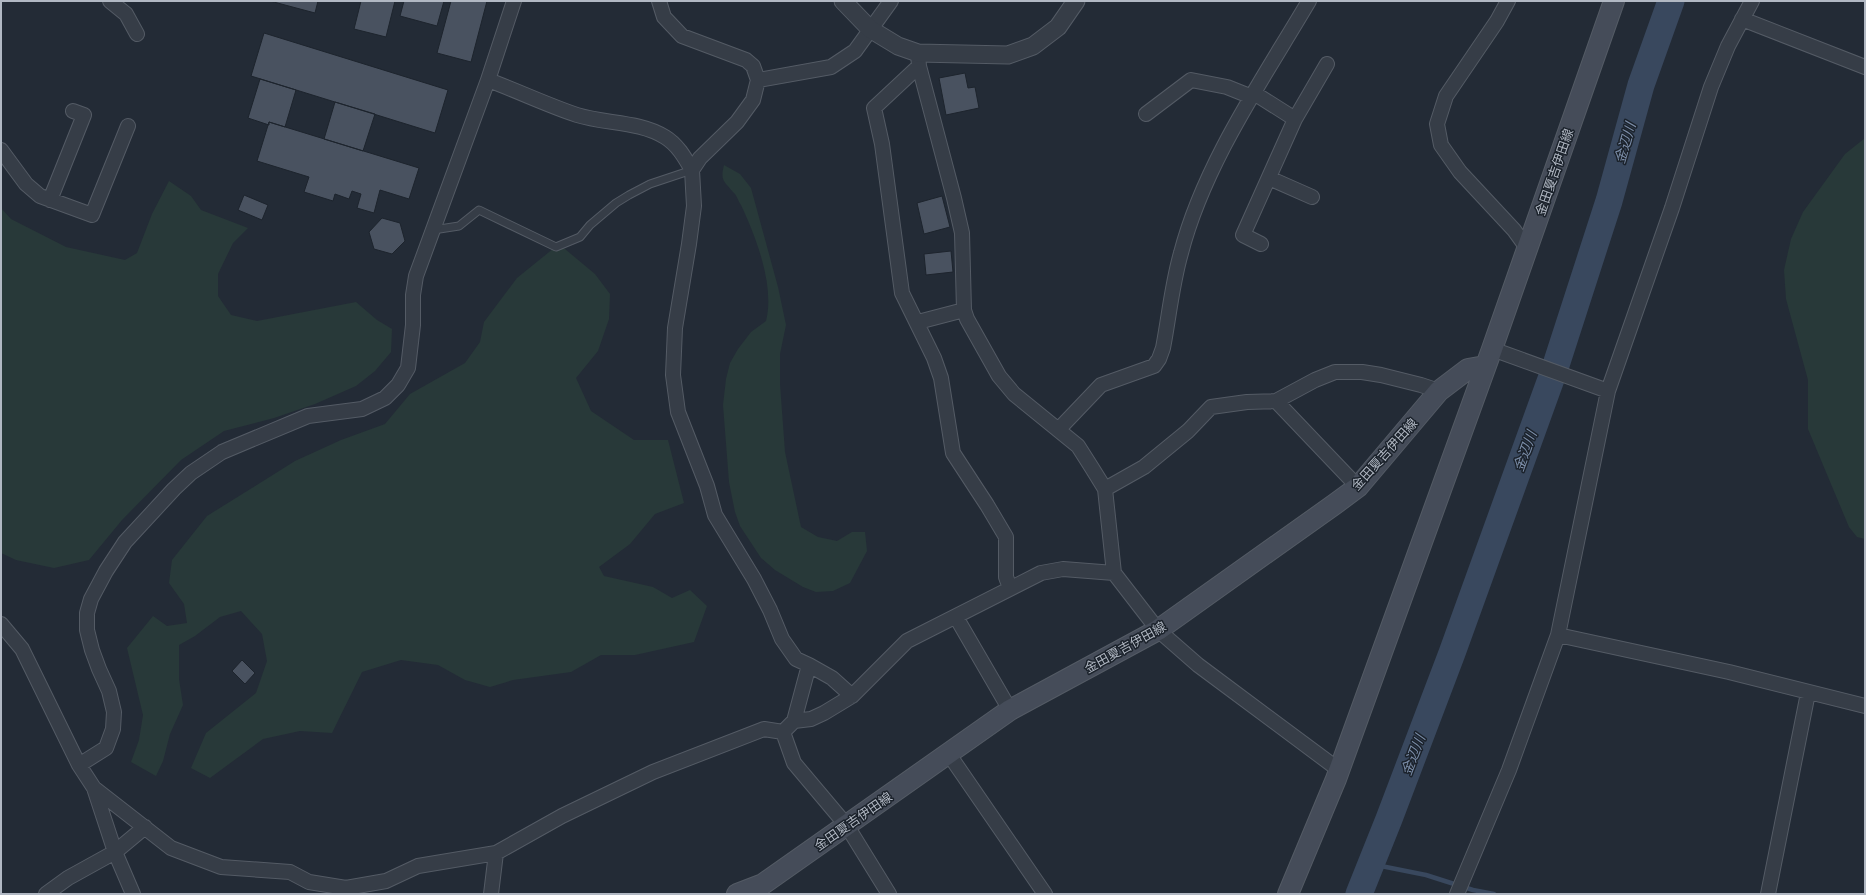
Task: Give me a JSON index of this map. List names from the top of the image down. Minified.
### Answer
{"streets":{"main road":["金田夏吉伊田線"]},"water":["金辺川"]}
